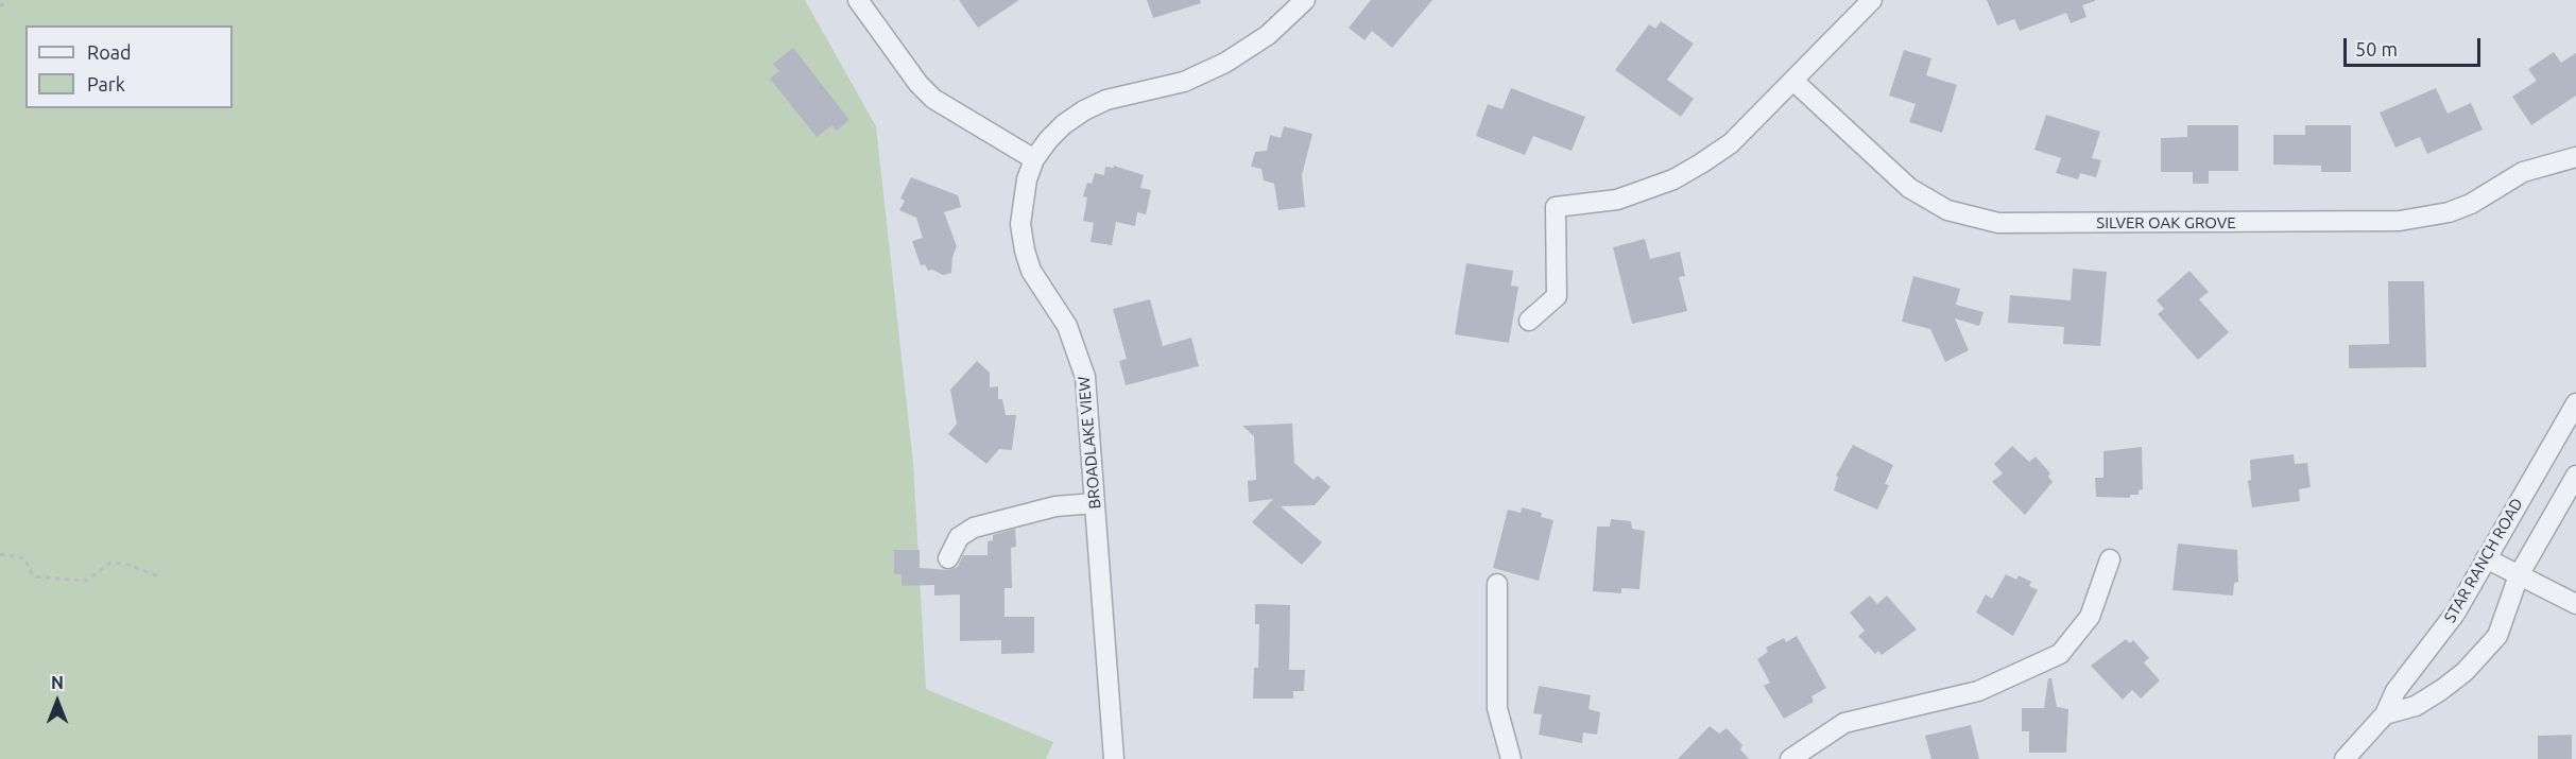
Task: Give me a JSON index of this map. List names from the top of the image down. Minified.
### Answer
{"streets":{"street":["SILVER OAK GROVE","BROADLAKE VIEW","STAR RANCH ROAD"]},"legend":["Road","Park"],"scale_bar":"50 m","north":"top"}
